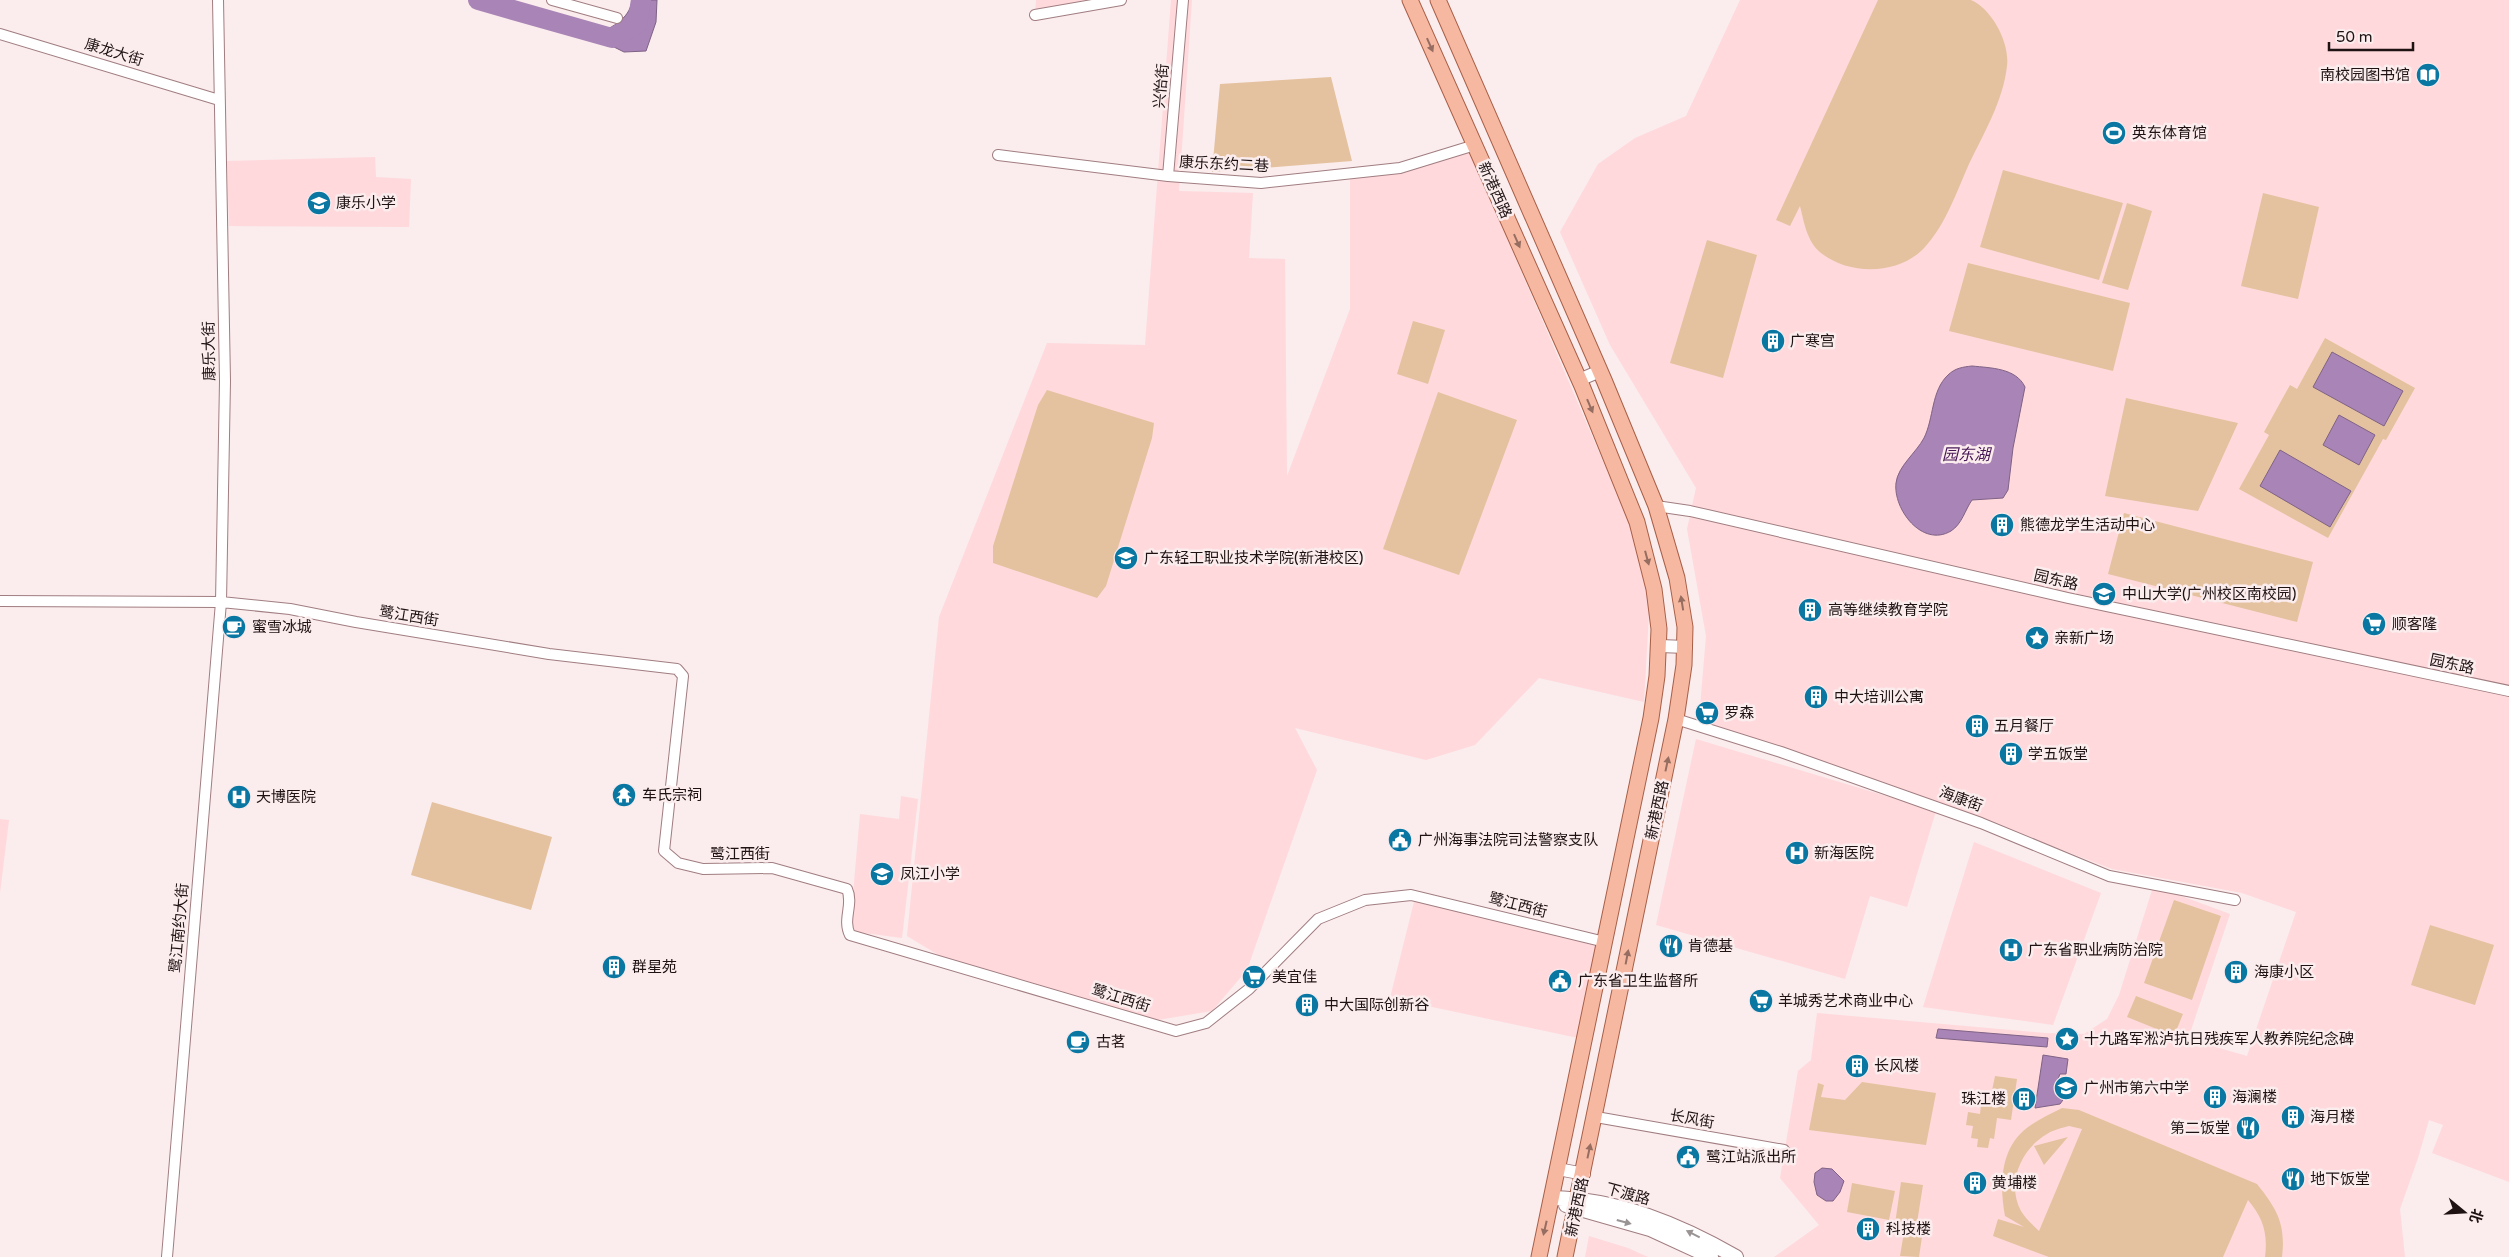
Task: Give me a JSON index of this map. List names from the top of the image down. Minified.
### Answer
{"streets":{"main road":["新港西路","下渡路"],"street":["康龙大街","兴怡街","康乐东约二巷","康乐大街","园东路","鹭江西街","海康街","鹭江南约大街","长风街"]},"crossings":[["康龙大街","康乐大街"],["兴怡街","康乐东约二巷"],["康乐东约二巷","新港西路"],["新港西路","园东路"],["新港西路","鹭江西街"],["新港西路","海康街"],["新港西路","长风街"],["新港西路","下渡路"],["康乐大街","鹭江西街"],["康乐大街","鹭江南约大街"],["鹭江西街","鹭江南约大街"]],"water":["园东湖"],"places":{"library":["南校园图书馆"],"sports":["英东体育馆"],"school or university":["康乐小学","广东轻工职业技术学院(新港校区)","中山大学(广州校区南校园)","凤江小学","广州市第六中学"],"building":["广寒宫","熊德龙学生活动中心","高等继续教育学院","中大培训公寓","五月餐厅","学五饭堂","群星苑","海康小区","中大国际创新谷","长风楼","海澜楼","珠江楼","海月楼","黄埔楼","科技楼"],"supermarket":["顺客隆","罗森","美宜佳","羊城秀艺术商业中心"],"cafe":["蜜雪冰城","古茗"],"place":["亲新广场","十九路军淞泸抗日残疾军人教养院纪念碑"],"temple":["车氏宗祠"],"hospital":["天博医院","新海医院","广东省职业病防治院"],"public building":["广州海事法院司法警察支队","广东省卫生监督所","鹭江站派出所"],"restaurant":["肯德基","第二饭堂","地下饭堂"]},"scale_bar":"50 m","north":"right"}
